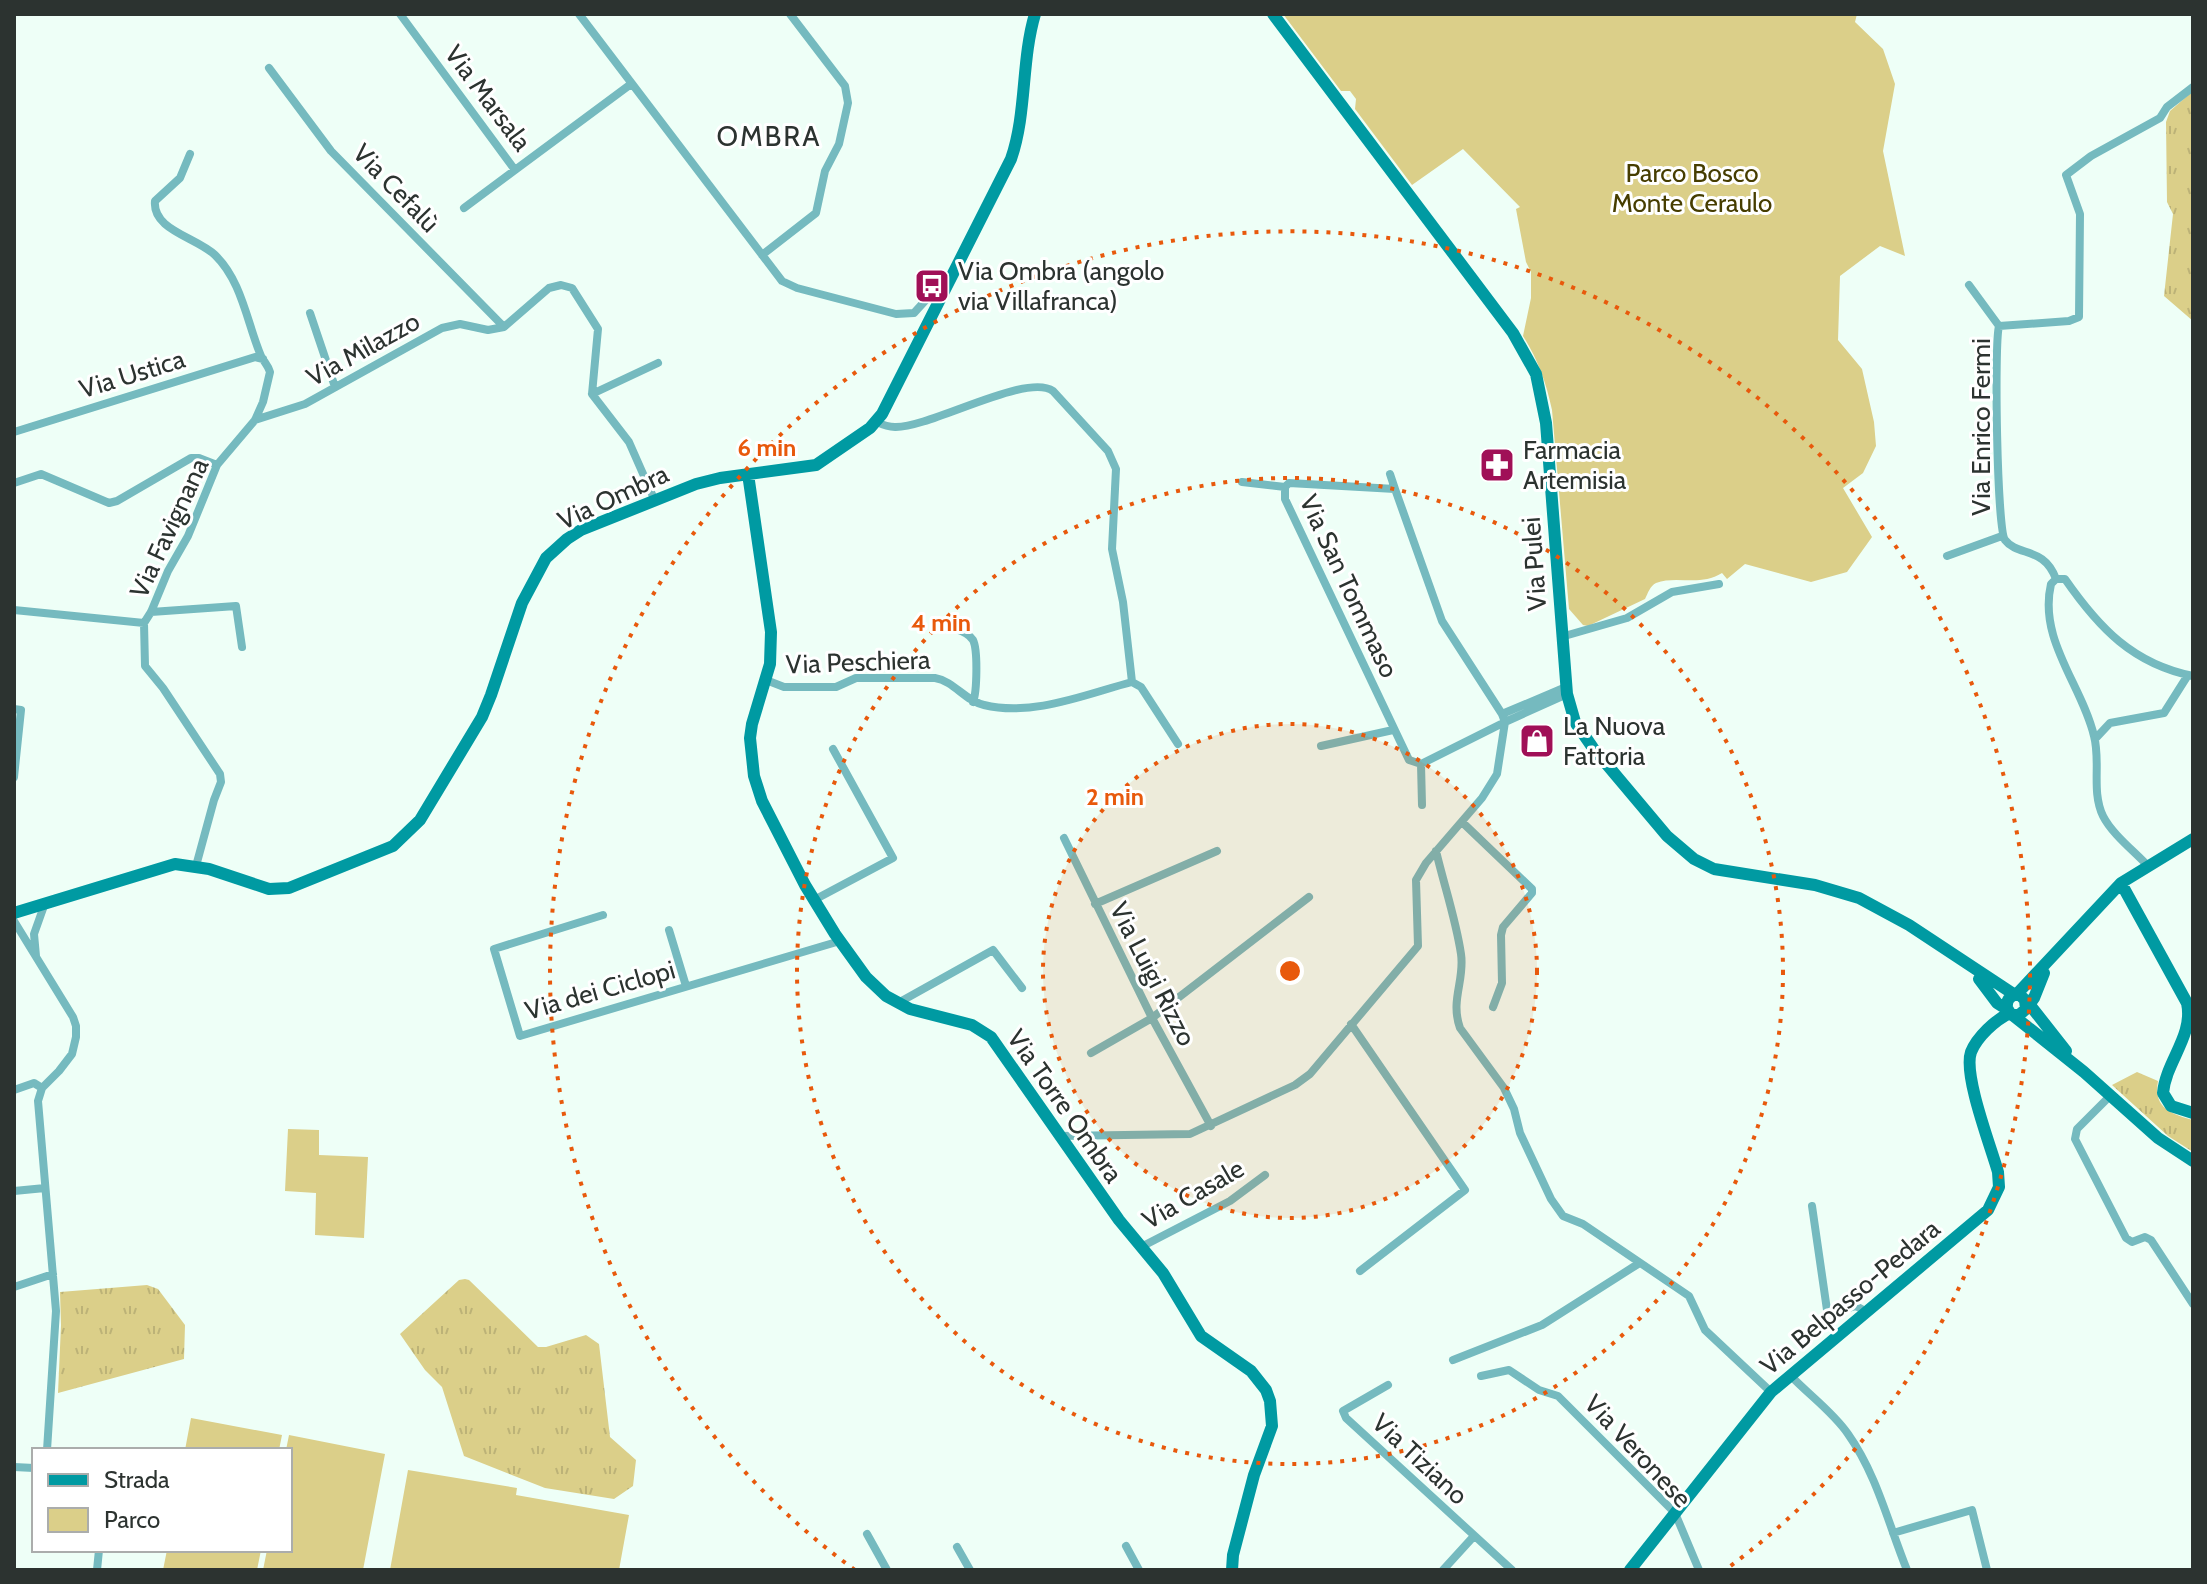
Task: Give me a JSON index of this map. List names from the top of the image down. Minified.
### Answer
{"streets":{"main road":["Via Ombra","Via Pulei","Via Torre Ombra","Via Belpasso-Pedara"],"street":["Via Marsala","Via Cefalù","Via Milazzo","Via Ustica","Via Enrico Fermi","Via Favignana","Via San Tommaso","Via Peschiera","Via Luigi Rizzo","Via dei Ciclopi","Via Casale","Via Veronese","Via Tiziano"]},"crossings":[["Via Cefalù","Via Milazzo"],["Via Milazzo","Via Favignana"],["Via Ustica","Via Favignana"],["Via Ombra","Via Favignana"],["Via Ombra","Via Torre Ombra"],["Via Peschiera","Via Torre Ombra"],["Via dei Ciclopi","Via Torre Ombra"],["Via Torre Ombra","Via Casale"],["Via Belpasso-Pedara","Via Veronese"]],"districts":["OMBRA"],"parks":["Parco Bosco Monte Ceraulo"],"places":{"bus stop":["Via Ombra (angolo via Villafranca)"],"pharmacy":["Farmacia Artemisia"],"shop":["La Nuova Fattoria"]},"legend":["Strada","Parco"],"rings":["6 min","4 min","2 min"]}
